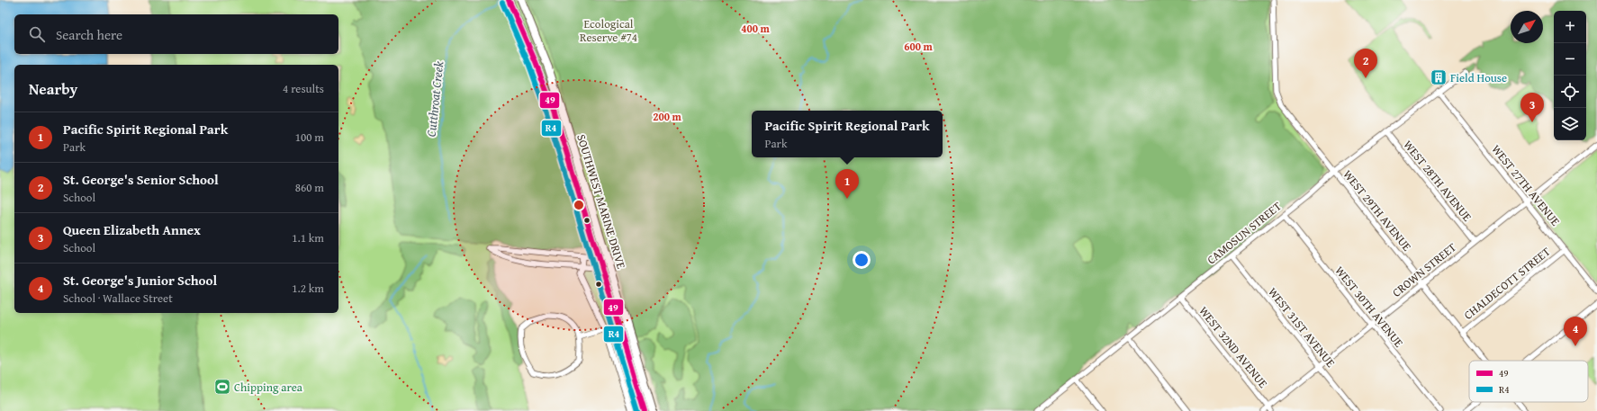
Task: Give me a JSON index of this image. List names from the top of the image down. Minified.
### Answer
{"streets":{"main road":["SOUTHWEST MARINE DRIVE"],"street":["WEST 28TH AVENUE","WEST 27TH AVENUE","WEST 29TH AVENUE","CAMOSUN STREET","CROWN STREET","CHALDECOTT STREET","WEST 30TH AVENUE","WEST 31ST AVENUE","WEST 32ND AVENUE"]},"crossings":[["WEST 28TH AVENUE","CAMOSUN STREET"],["WEST 28TH AVENUE","CROWN STREET"],["WEST 27TH AVENUE","CAMOSUN STREET"],["WEST 27TH AVENUE","CROWN STREET"],["WEST 27TH AVENUE","CHALDECOTT STREET"],["WEST 29TH AVENUE","CAMOSUN STREET"],["WEST 29TH AVENUE","CROWN STREET"],["WEST 29TH AVENUE","CHALDECOTT STREET"],["CAMOSUN STREET","WEST 30TH AVENUE"],["CAMOSUN STREET","WEST 31ST AVENUE"],["CAMOSUN STREET","WEST 32ND AVENUE"],["CROWN STREET","WEST 30TH AVENUE"],["CROWN STREET","WEST 31ST AVENUE"],["CROWN STREET","WEST 32ND AVENUE"]],"water":["Cutthroat Creek"],"parks":["Ecological Reserve #74"],"places":{"building":["Field House"],"sports":["Chipping area"]},"lines":["transit line 49","transit line R4"],"legend":["49","R4"],"north":"top right","page":{"map_buttons":["+","−"],"search":"Search here","pins":["2","3","1","4"],"heading":["Nearby","4 results"],"popup":["Pacific Spirit Regional Park","Park"],"list":[{"mark":"1","name":"Pacific Spirit Regional Park","note":"Park","value":"100 m"},{"mark":"2","name":"St. George's Senior School","note":"School","value":"860 m"},{"mark":"3","name":"Queen Elizabeth Annex","note":"School","value":"1.1 km"},{"mark":"4","name":"St. George's Junior School","note":"School · Wallace Street","value":"1.2 km"}]},"rings":["400 m","600 m","200 m"]}
